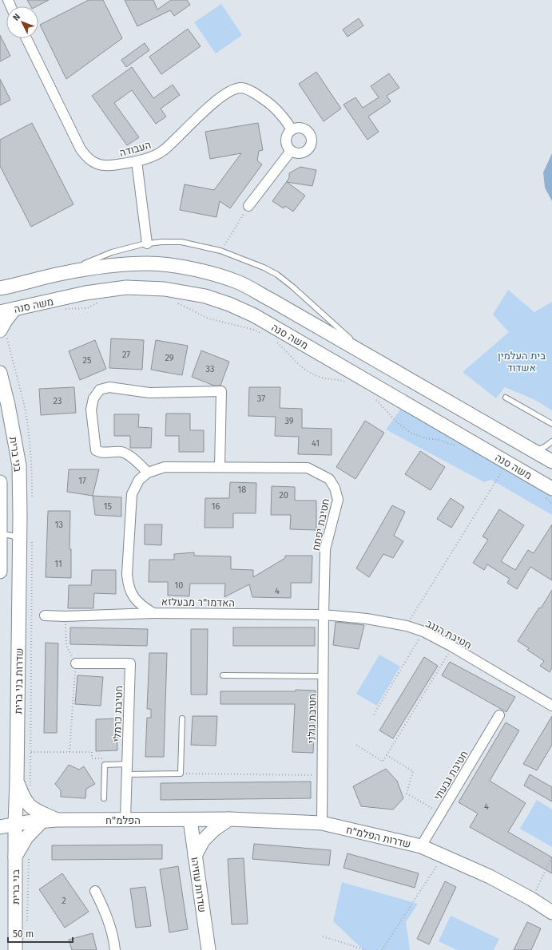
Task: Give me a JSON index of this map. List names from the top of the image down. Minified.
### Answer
{"streets":{"main road":["משה סנה","בני ברית","שדרות בני ברית","הפלמ\"ח","שדרות הפלמ\"ח","שדרות עוזיהו"],"street":["העבודה","חטיבת יפתח","האדמו\"ר מבעלזא","חטיבת הנגב","חטיבת כרמלי","חטיבת גולני","חטיבת גבעתי"]},"crossings":[["בני ברית","שדרות בני ברית"],["חטיבת יפתח","האדמו\"ר מבעלזא"],["חטיבת יפתח","חטיבת הנגב"],["חטיבת יפתח","חטיבת גולני"],["האדמו\"ר מבעלזא","חטיבת הנגב"],["האדמו\"ר מבעלזא","חטיבת גולני"],["חטיבת הנגב","חטיבת גולני"],["חטיבת כרמלי","הפלמ\"ח"],["חטיבת גולני","שדרות הפלמ\"ח"],["חטיבת גבעתי","שדרות הפלמ\"ח"],["הפלמ\"ח","שדרות הפלמ\"ח"],["הפלמ\"ח","שדרות עוזיהו"],["שדרות הפלמ\"ח","שדרות עוזיהו"]],"parks":["בית העלמין אשדוד"],"house_numbers":["27","29","25","33","37","23","39","41","17","18","20","15","16","13","11","10","4","4","2"],"scale_bar":"50 m","north":"top left"}
